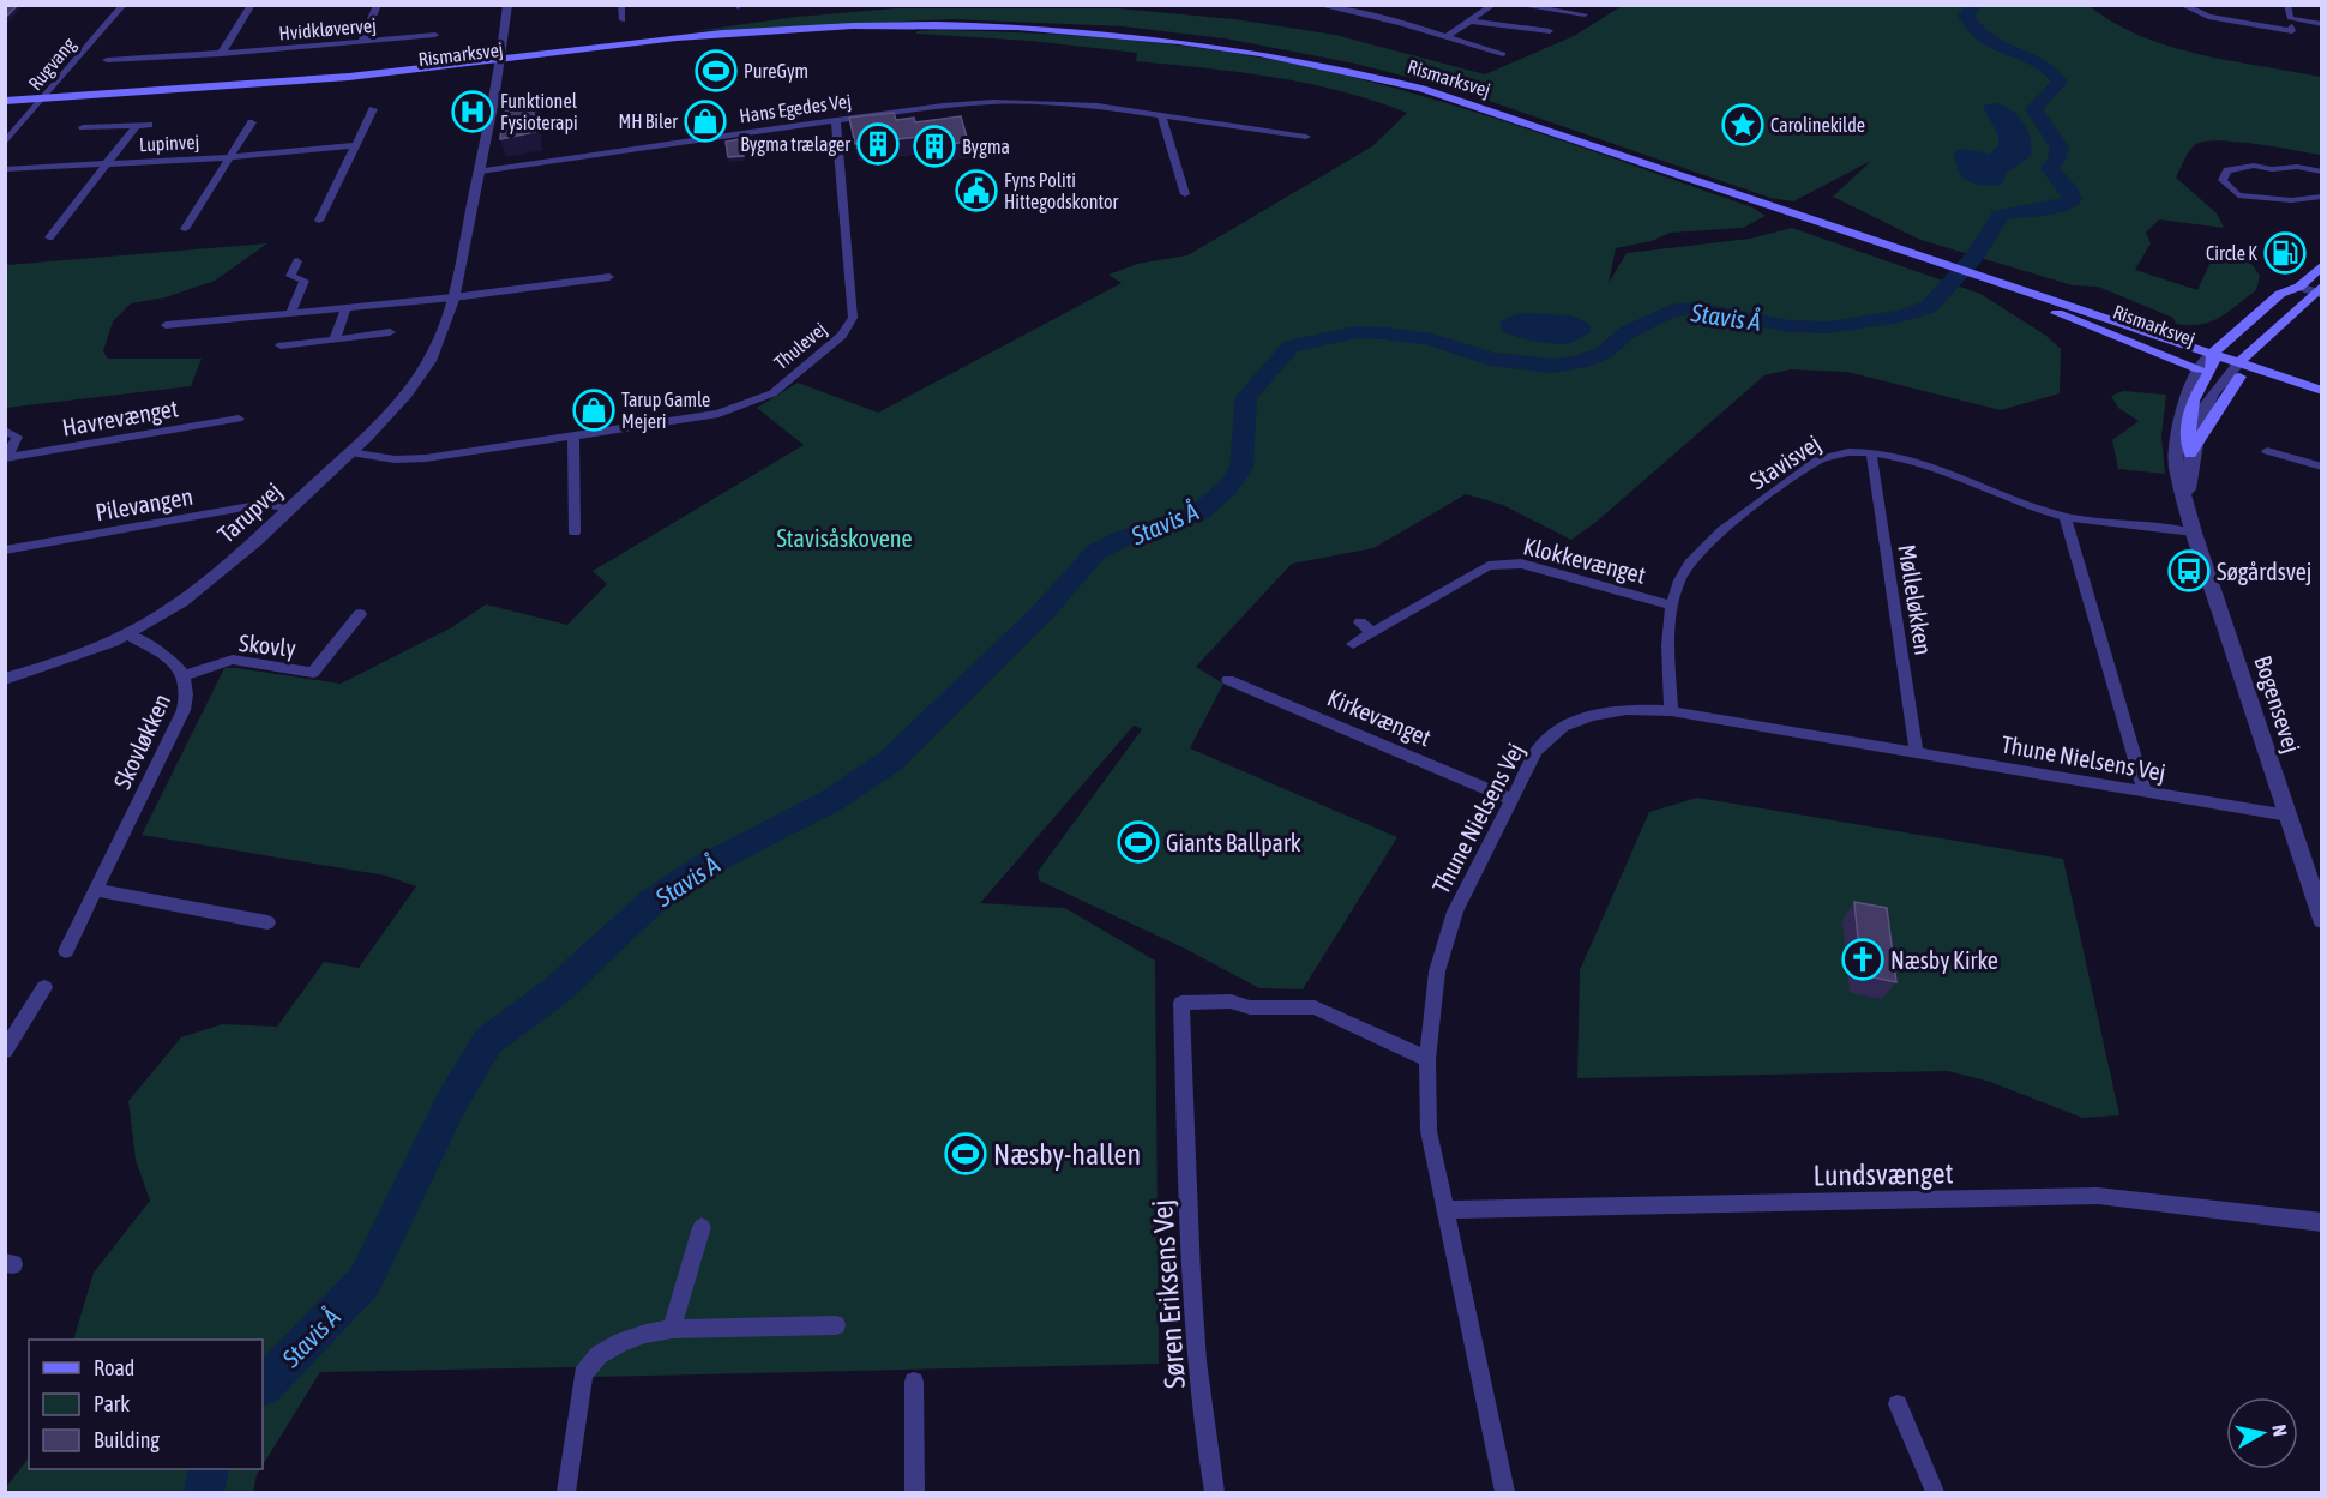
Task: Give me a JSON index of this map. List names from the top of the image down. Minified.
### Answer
{"streets":{"main road":["Rismarksvej","Bogensevej"],"street":["Hvidkløvervej","Rugvang","Hans Egedes Vej","Lupinvej","Thulevej","Havrevænget","Stavisvej","Pilevangen","Tarupvej","Klokkevænget","Mølleløkken","Skovly","Kirkevænget","Skovløkken","Thune Nielsens Vej","Lundsvænget","Søren Eriksens Vej"]},"crossings":[["Rismarksvej","Rugvang"],["Rismarksvej","Tarupvej"],["Rismarksvej","Bogensevej"],["Hans Egedes Vej","Thulevej"],["Hans Egedes Vej","Tarupvej"],["Thulevej","Tarupvej"],["Stavisvej","Klokkevænget"],["Stavisvej","Mølleløkken"],["Stavisvej","Bogensevej"],["Stavisvej","Thune Nielsens Vej"],["Pilevangen","Tarupvej"],["Tarupvej","Skovløkken"],["Mølleløkken","Thune Nielsens Vej"],["Skovly","Skovløkken"],["Bogensevej","Thune Nielsens Vej"],["Kirkevænget","Thune Nielsens Vej"],["Thune Nielsens Vej","Lundsvænget"],["Thune Nielsens Vej","Søren Eriksens Vej"]],"water":["Stavis Å"],"parks":["Stavisåskovene"],"places":{"sports":["PureGym","Giants Ballpark","Næsby-hallen"],"hospital":["Funktionel Fysioterapi"],"shop":["MH Biler","Tarup Gamle Mejeri"],"place":["Carolinekilde"],"building":["Bygma trælager","Bygma"],"public building":["Fyns Politi Hittegodskontor"],"fuel station":["Circle K"],"bus stop":["Søgårdsvej"],"church":["Næsby Kirke"]},"legend":["Road","Park","Building"],"north":"right"}
